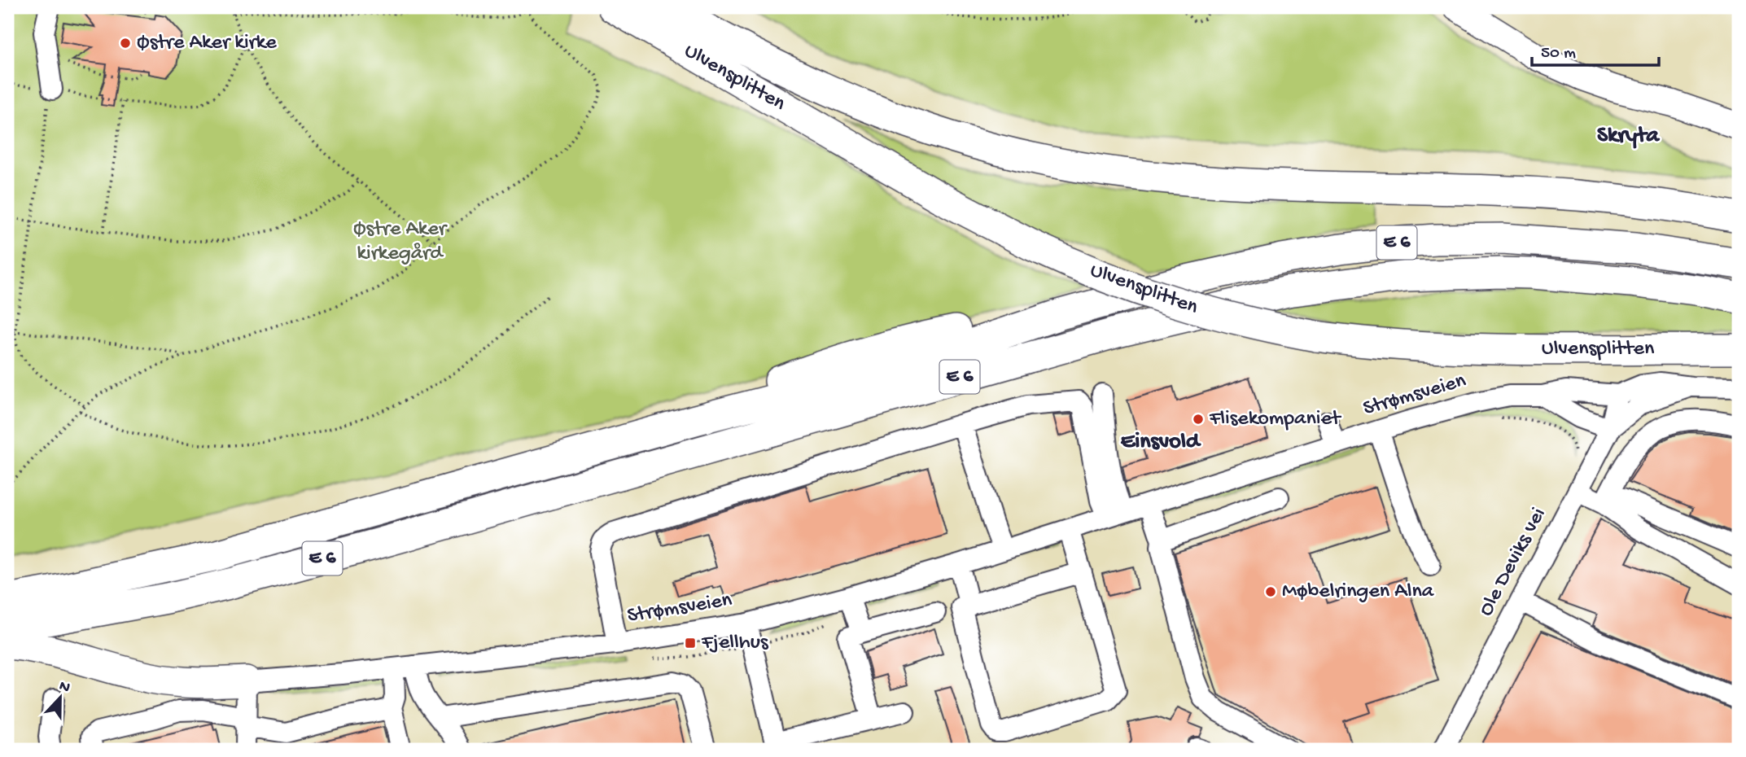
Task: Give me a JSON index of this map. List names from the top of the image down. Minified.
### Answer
{"streets":{"highway":["Ulvensplitten","E 6"],"street":["Strømsveien","Ole Deviks vei"]},"crossings":[["Strømsveien","Ole Deviks vei"]],"districts":["Skryta","Einsvold"],"parks":["Østre Aker kirkegård"],"places":{"other":["Østre Aker kirke","Flisekompaniet","Møbelringen Alna"],"transit":["Fjellhus"]},"scale_bar":"50 m","north":"top"}
